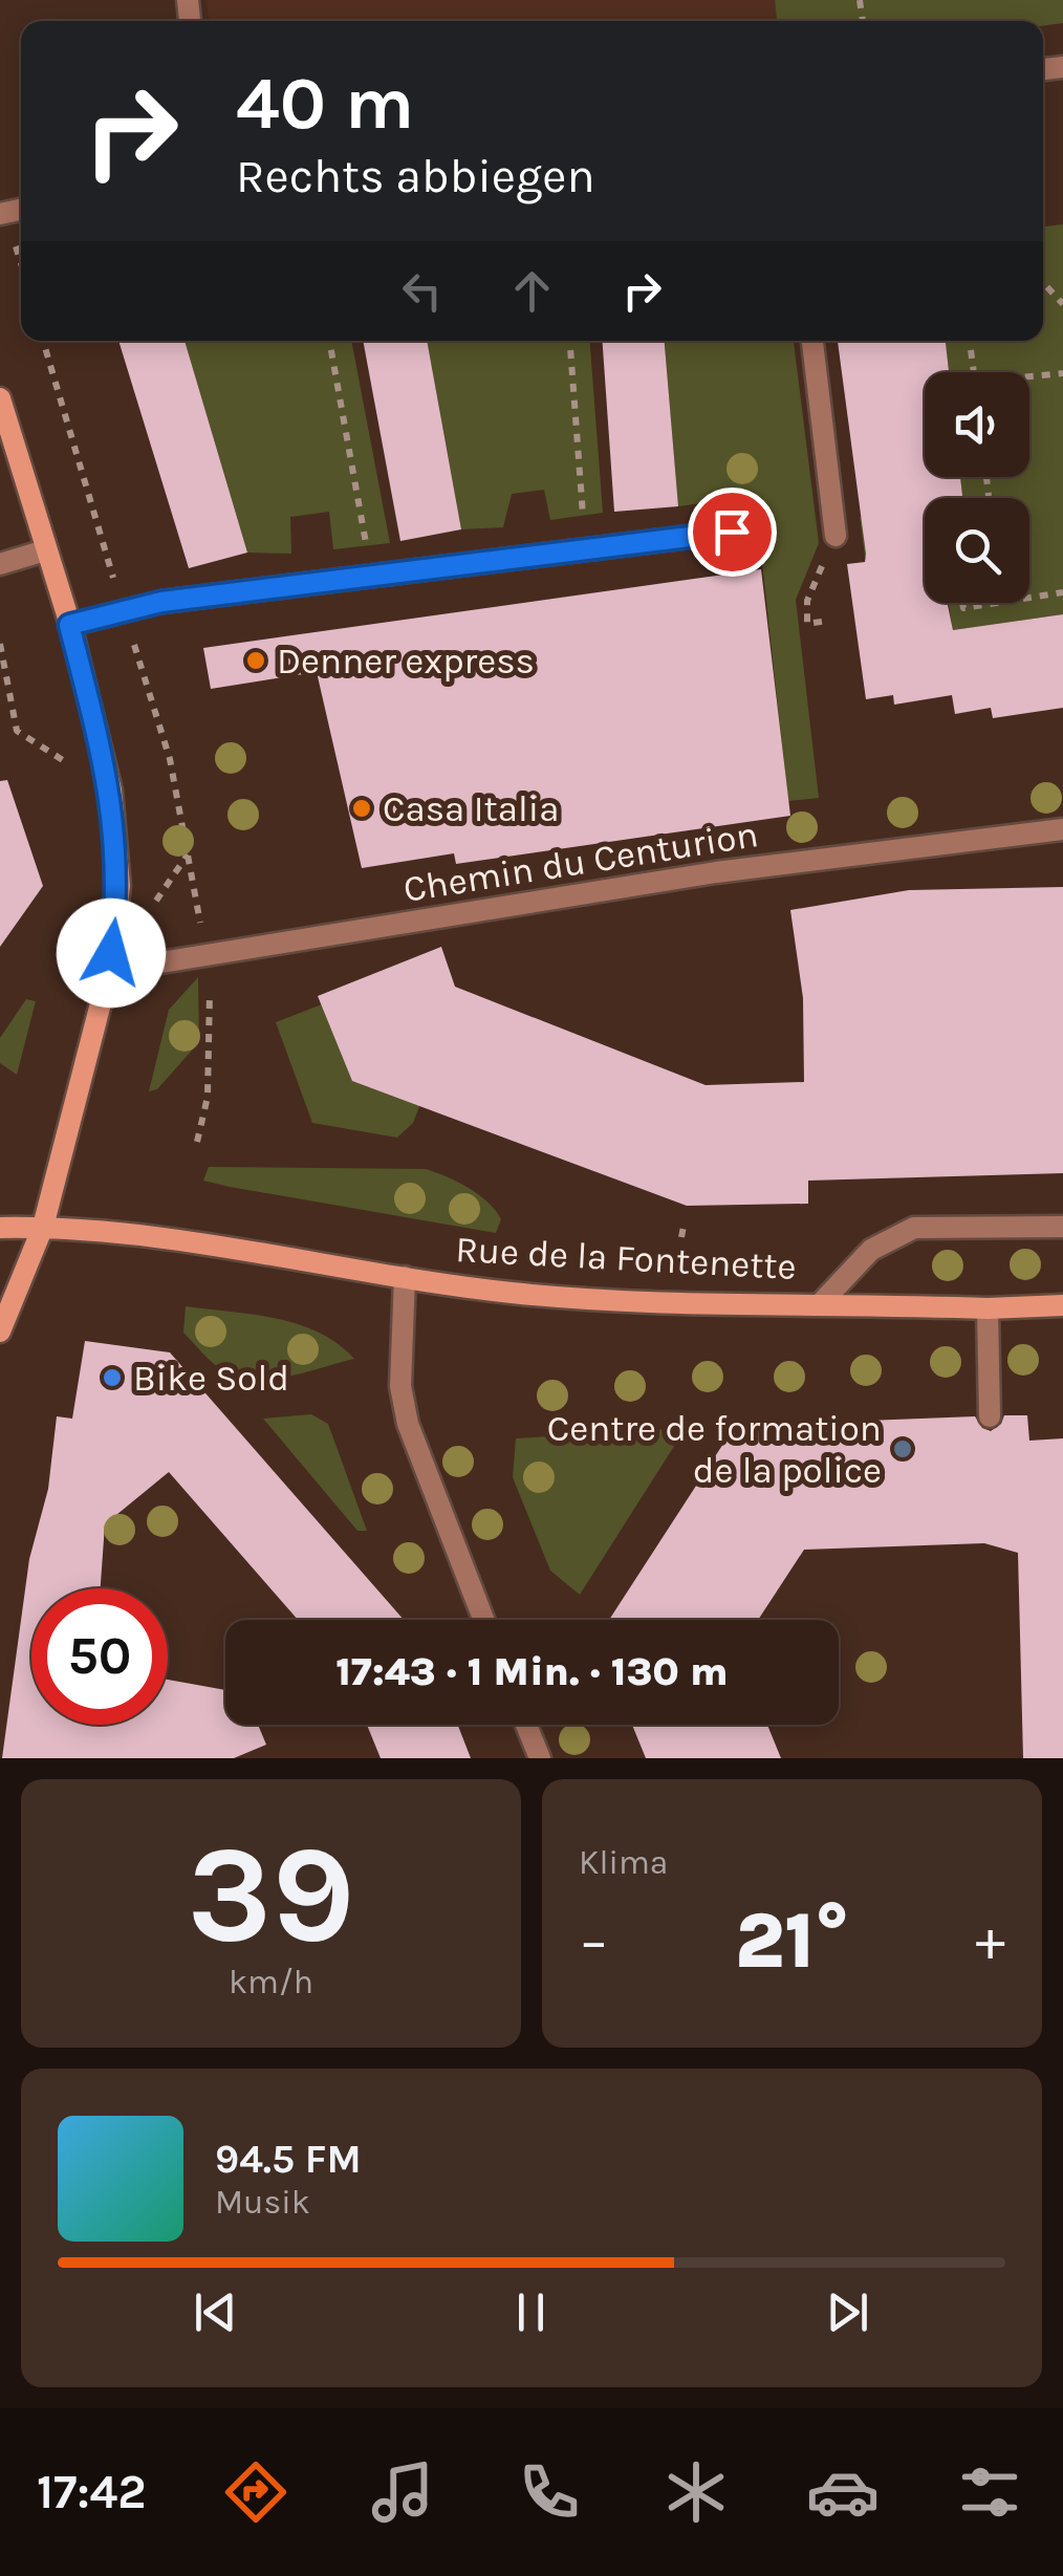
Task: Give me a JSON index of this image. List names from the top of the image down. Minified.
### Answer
{"streets":{"main road":["Rue de la Fontenette"],"street":["Chemin du Centurion"]},"places":["Denner express","Casa Italia","Bike Sold","Centre de formation de la police"],"page":{"turn":["40 m","Rechts abbiegen"],"limit":"50","trip":"17:43 · 1 Min. · 130 m","tile":[["39","km/h"],"Klima"],"heat":["−","21°","+"],"song":["94.5 FM","Musik"],"tabs":"17:42"}}
